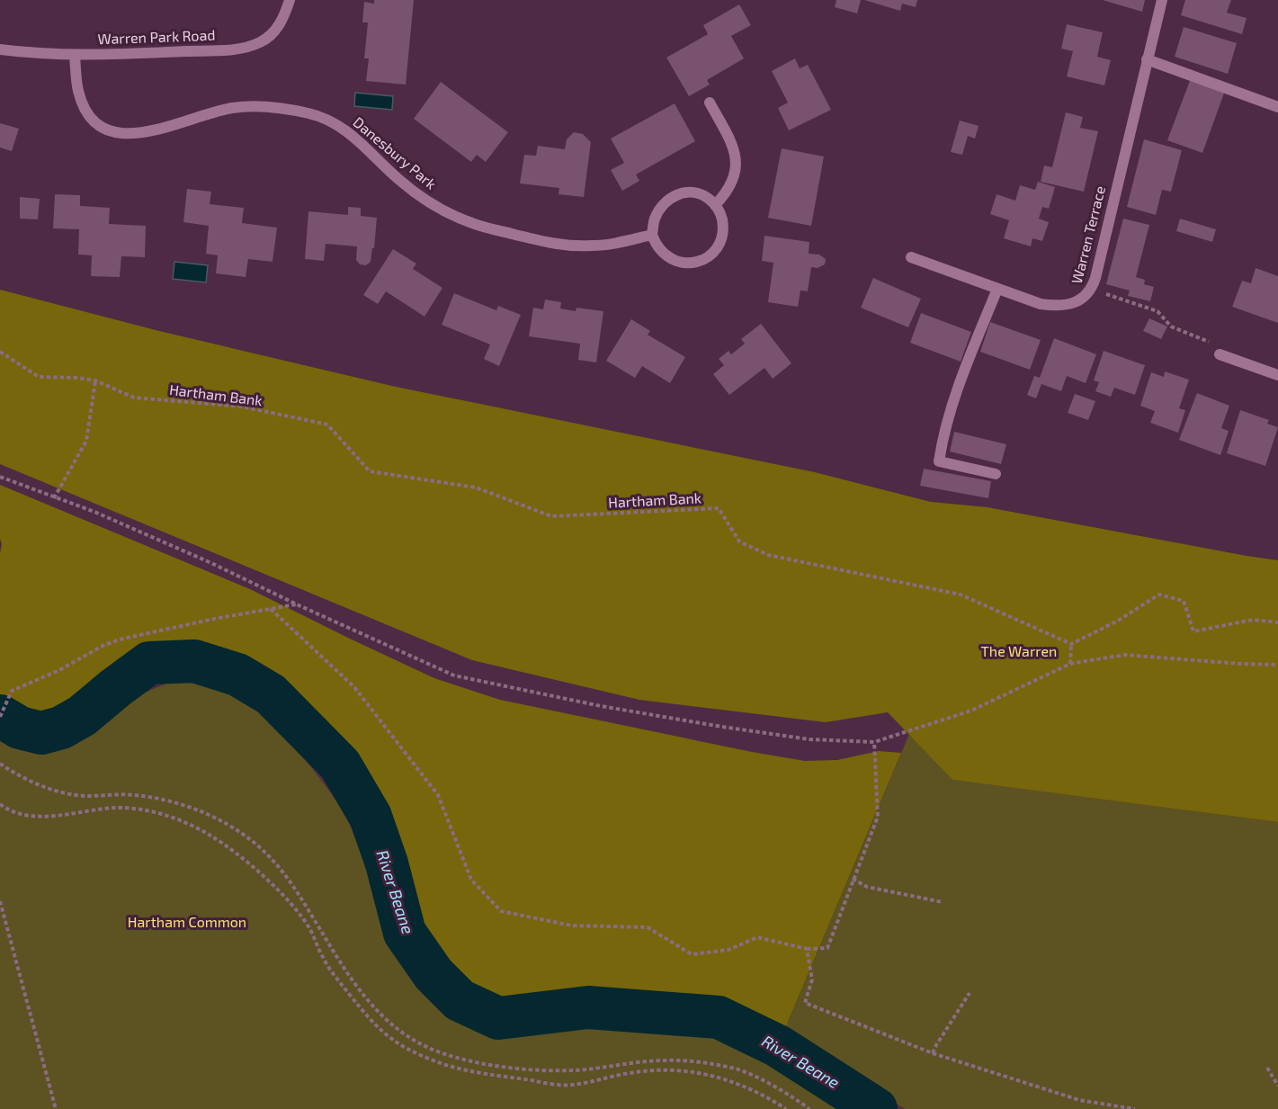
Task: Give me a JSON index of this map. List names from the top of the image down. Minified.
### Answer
{"streets":{"street":["Warren Park Road","Danesbury Park","Warren Terrace"],"path":["Hartham Bank"]},"crossings":[["Warren Park Road","Danesbury Park"]],"water":["River Beane"],"parks":["The Warren","Hartham Common"]}
